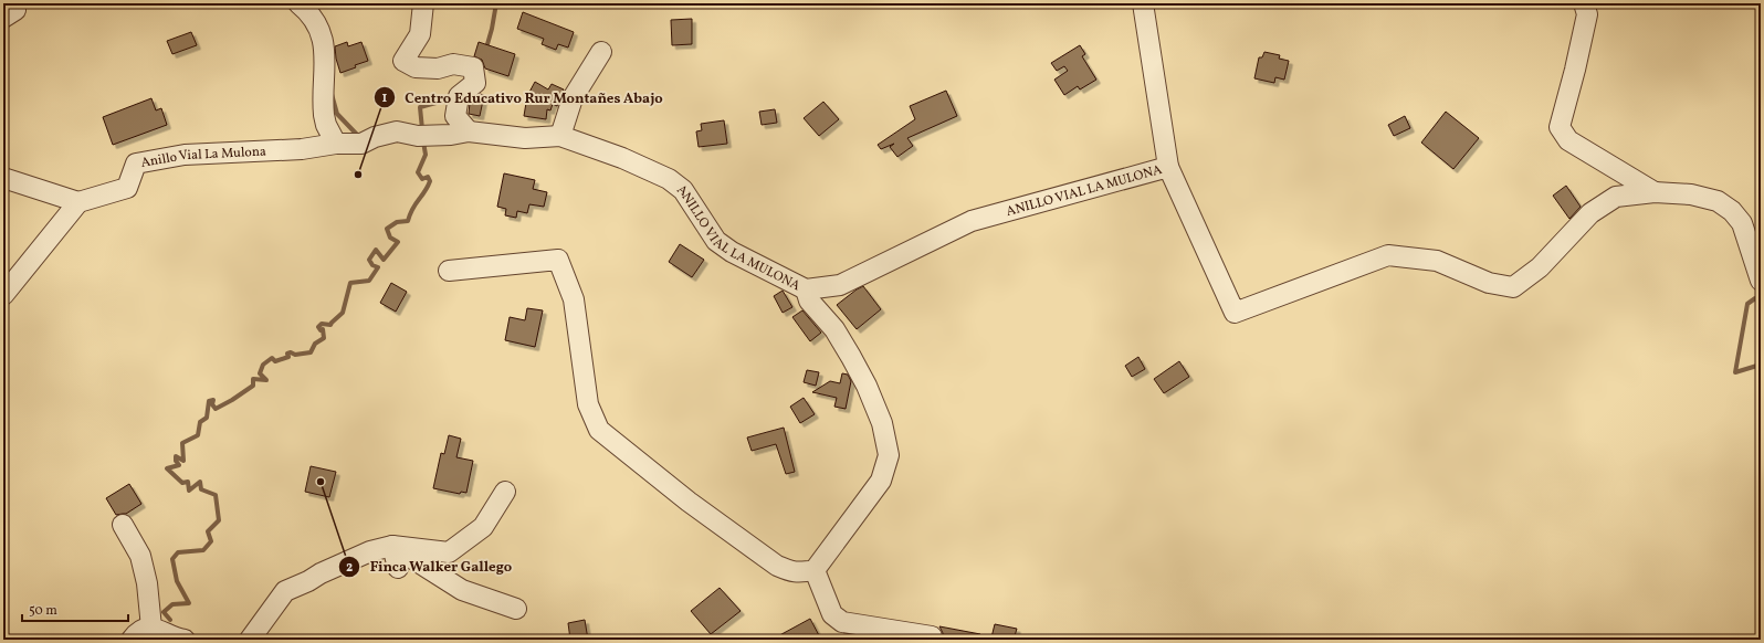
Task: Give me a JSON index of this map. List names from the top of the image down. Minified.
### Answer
{"streets":{"street":["Anillo Vial La Mulona","ANILLO VIAL LA MULONA"]},"crossings":[["Anillo Vial La Mulona","ANILLO VIAL LA MULONA"]],"places":["Centro Educativo Rur Montañes Abajo","Finca Walker Gallego"],"scale_bar":"50 m"}
